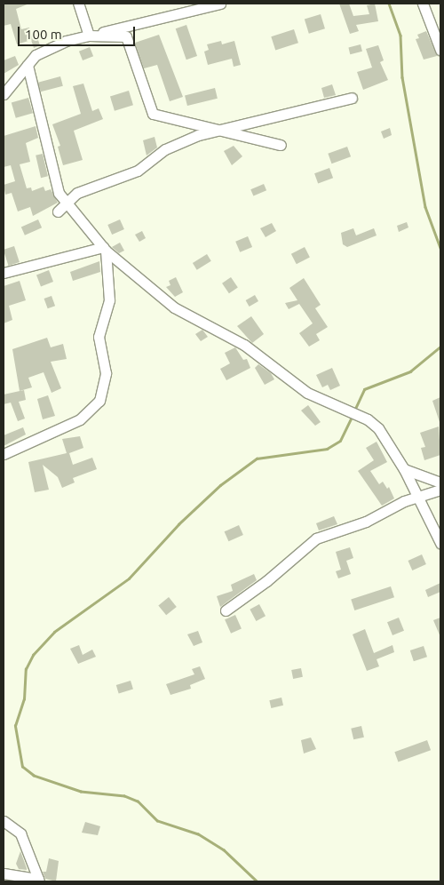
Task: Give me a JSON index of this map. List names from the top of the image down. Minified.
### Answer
{"scale_bar":"100 m"}
